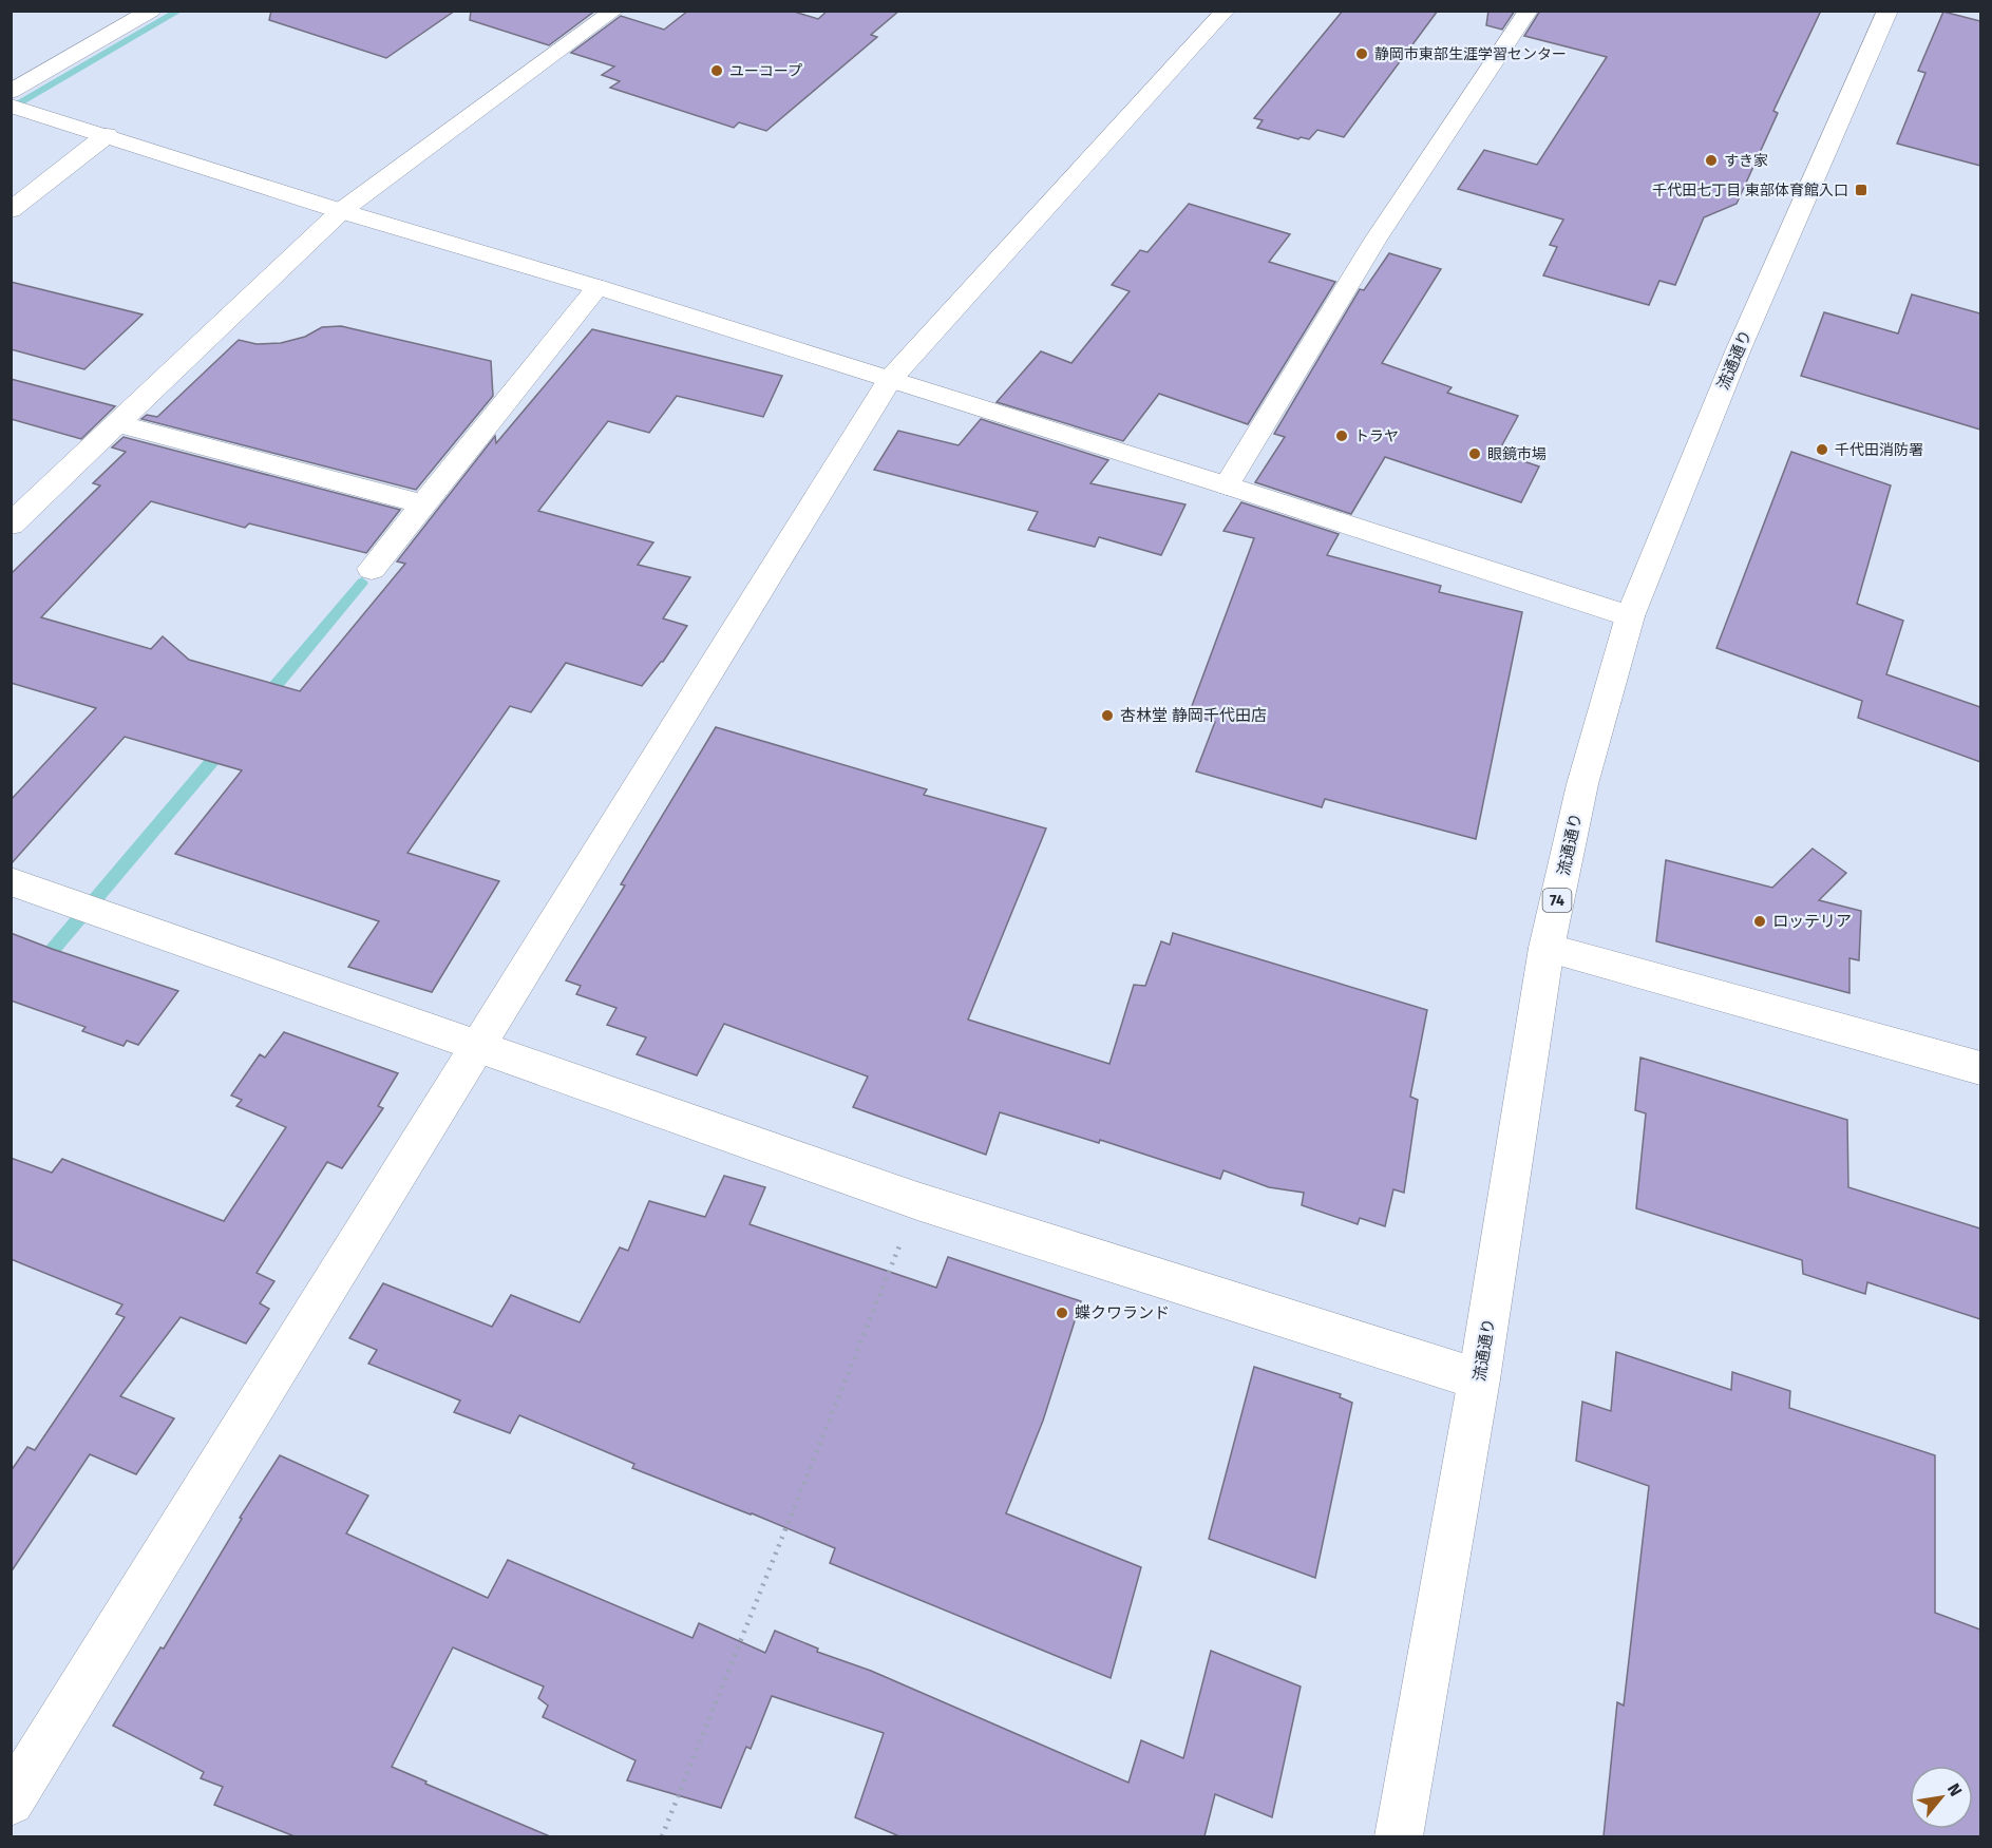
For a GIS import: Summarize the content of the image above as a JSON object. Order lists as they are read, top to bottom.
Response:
{
  "streets": {
    "street": ["流通通り", "74"]
  },
  "places": {
    "other": [
      "静岡市東部生涯学習センター",
      "ユーコープ",
      "すき家",
      "トラヤ",
      "千代田消防署",
      "眼鏡市場",
      "杏林堂 静岡千代田店",
      "ロッテリア",
      "蝶クワランド"
    ],
    "transit": ["千代田七丁目 東部体育館入口"]
  },
  "north": "top right"
}
